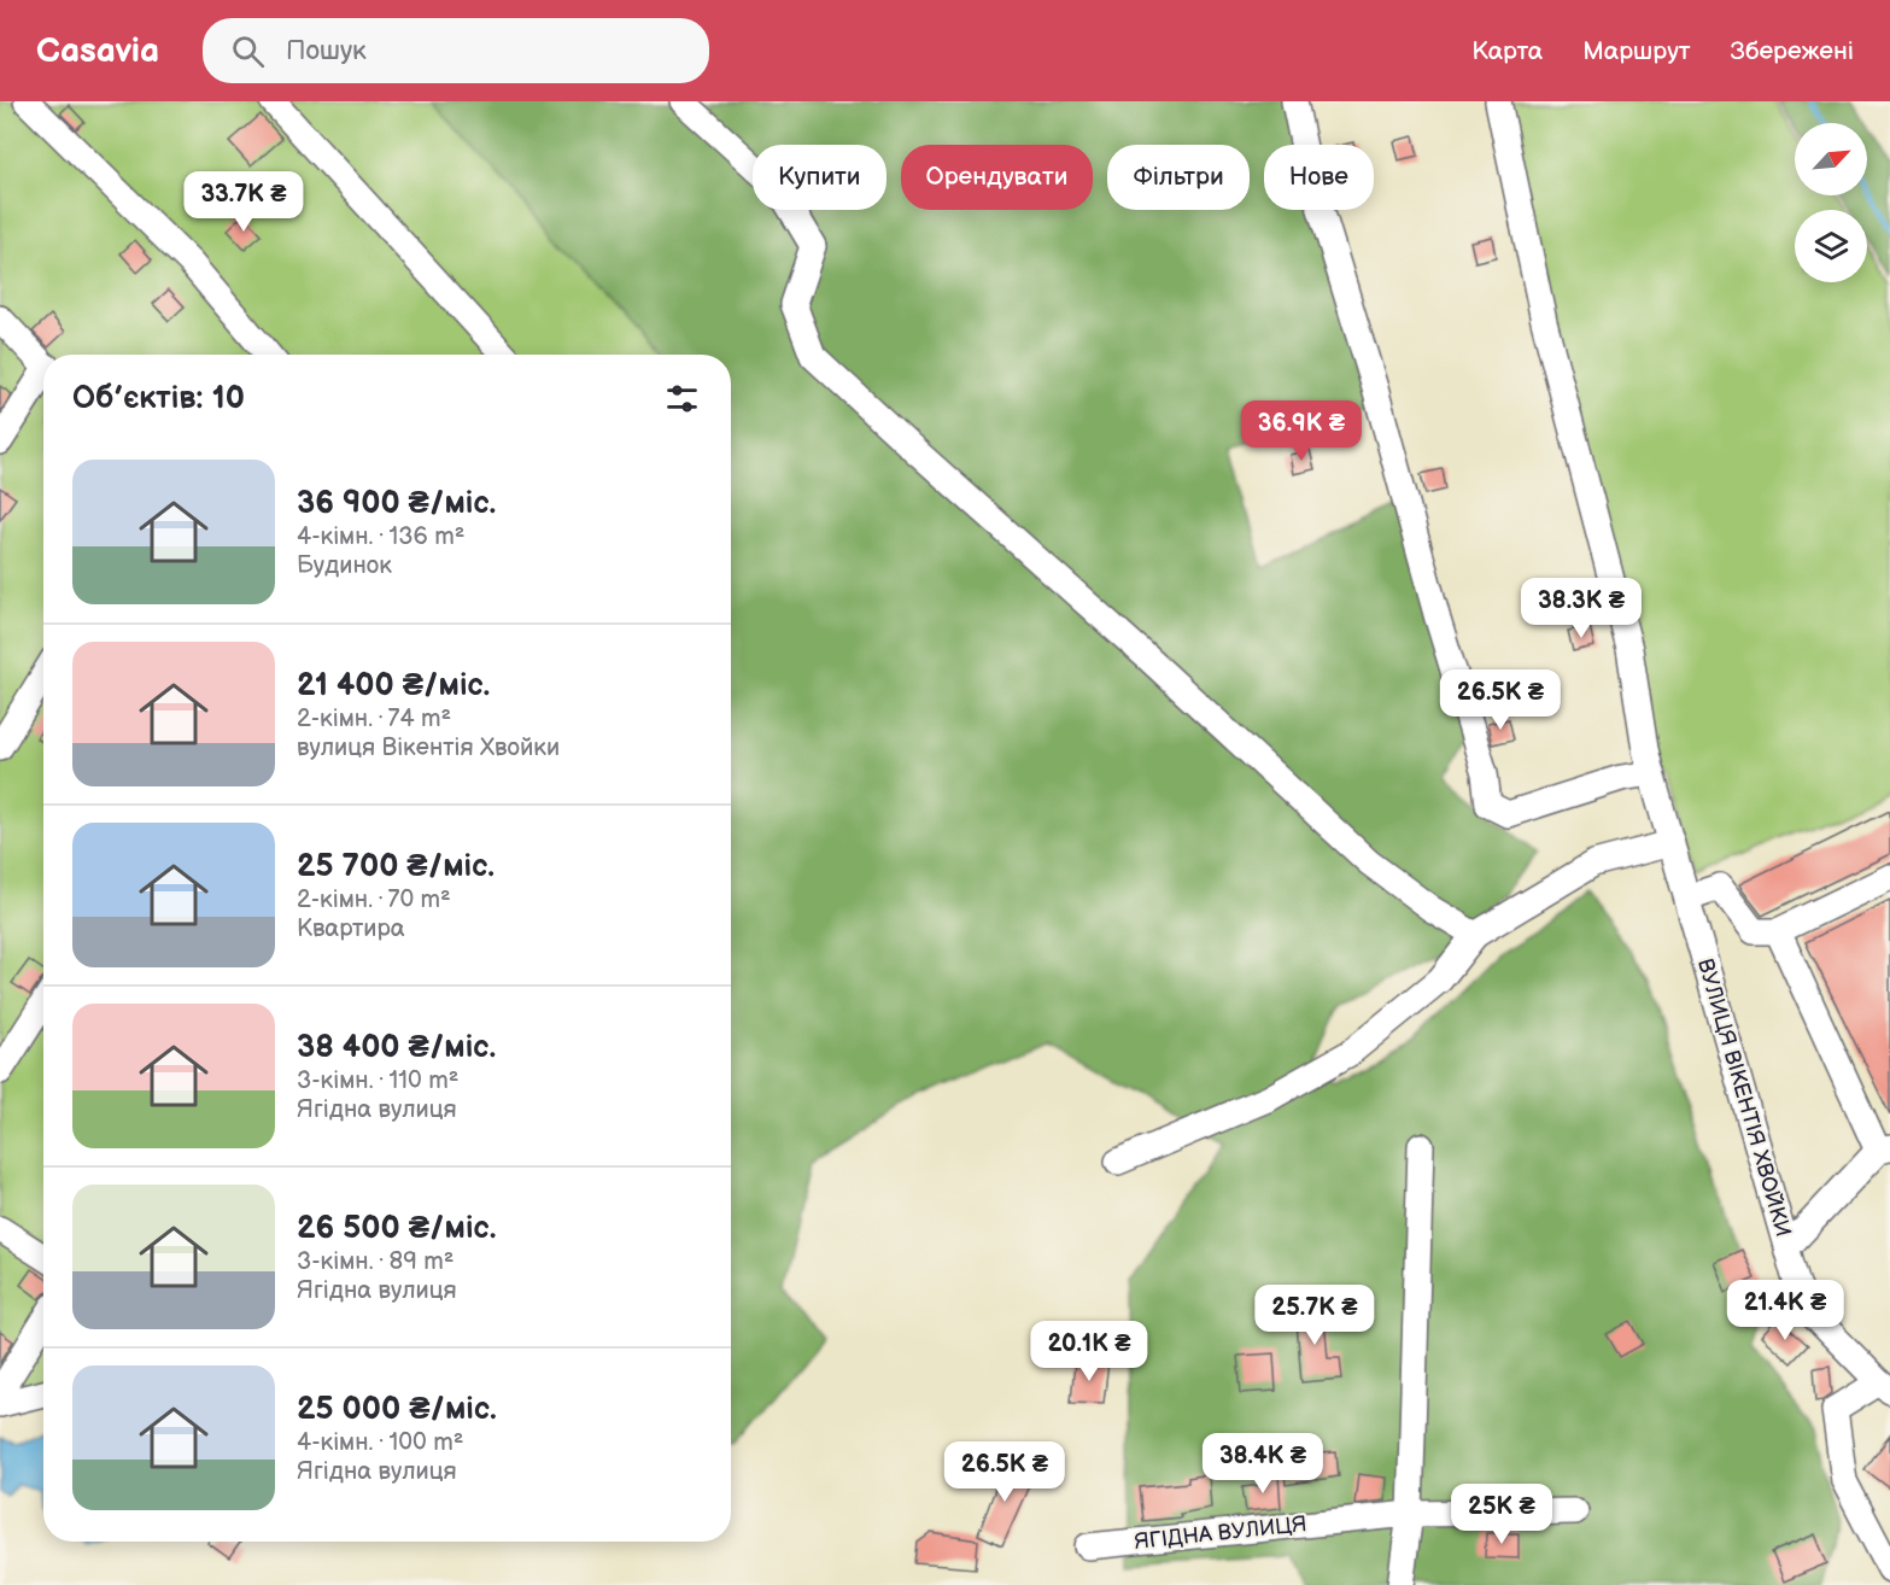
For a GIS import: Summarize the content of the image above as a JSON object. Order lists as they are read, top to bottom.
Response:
{
  "streets": {
    "street": ["ВУЛИЦЯ ВІКЕНТІЯ ХВОЙКИ", "ЯГІДНА ВУЛИЦЯ"]
  },
  "north": "top right",
  "page": {
    "header": "Casavia",
    "search": "Пошук",
    "nav": ["Карта", "Маршрут", "Збережені"],
    "chip": [
      "Купити",
      "Орендувати",
      "Фільтри",
      "Нове"
    ],
    "price": [
      "33.7K ₴",
      "36.9K ₴",
      "38.3K ₴",
      "26.5K ₴",
      "21.4K ₴",
      "25.7K ₴",
      "20.1K ₴",
      "38.4K ₴",
      "26.5K ₴",
      "25K ₴"
    ],
    "heading": "Об’єктів: 10",
    "list": [
      {
        "name": "36 900 ₴/міс.",
        "note": "4-кімн. · 136 m² · Будинок"
      },
      {
        "name": "21 400 ₴/міс.",
        "note": "2-кімн. · 74 m² · вулиця Вікентія Хвойки"
      },
      {
        "name": "25 700 ₴/міс.",
        "note": "2-кімн. · 70 m² · Квартира"
      },
      {
        "name": "38 400 ₴/міс.",
        "note": "3-кімн. · 110 m² · Ягідна вулиця"
      },
      {
        "name": "26 500 ₴/міс.",
        "note": "3-кімн. · 89 m² · Ягідна вулиця"
      },
      {
        "name": "25 000 ₴/міс.",
        "note": "4-кімн. · 100 m² · Ягідна вулиця"
      }
    ]
  }
}
